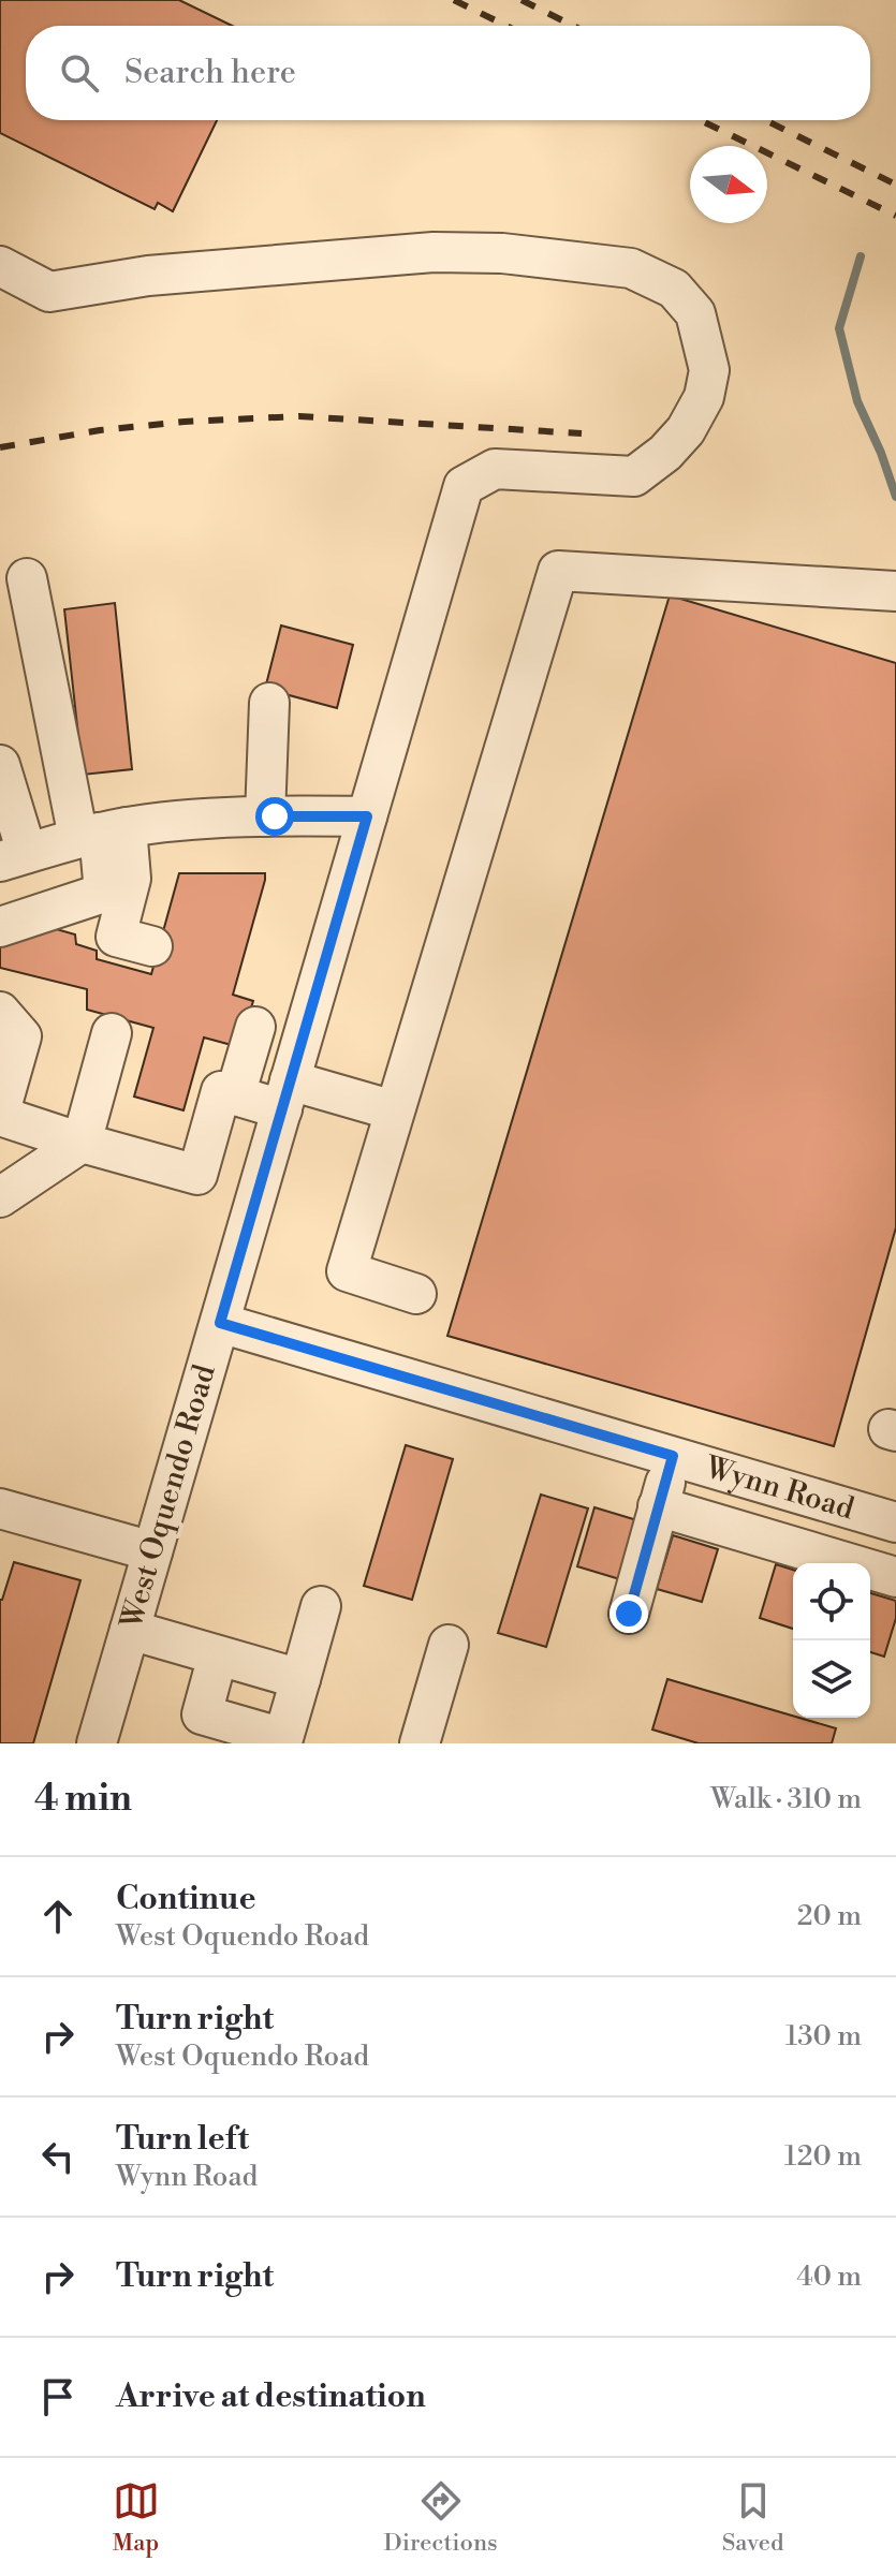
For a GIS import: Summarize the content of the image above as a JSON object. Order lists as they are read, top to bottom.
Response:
{
  "streets": {
    "street": ["Wynn Road", "West Oquendo Road"]
  },
  "crossings": [
    ["Wynn Road", "West Oquendo Road"]
  ],
  "north": "right",
  "page": {
    "search": "Search here",
    "heading": ["4 min", "Walk · 310 m"],
    "list": [
      ["Continue", "West Oquendo Road", "20 m"],
      ["Turn right", "West Oquendo Road", "130 m"],
      ["Turn left", "Wynn Road", "120 m"],
      ["Turn right", "40 m"],
      "Arrive at destination"
    ],
    "nav": ["Map", "Directions", "Saved"]
  }
}
